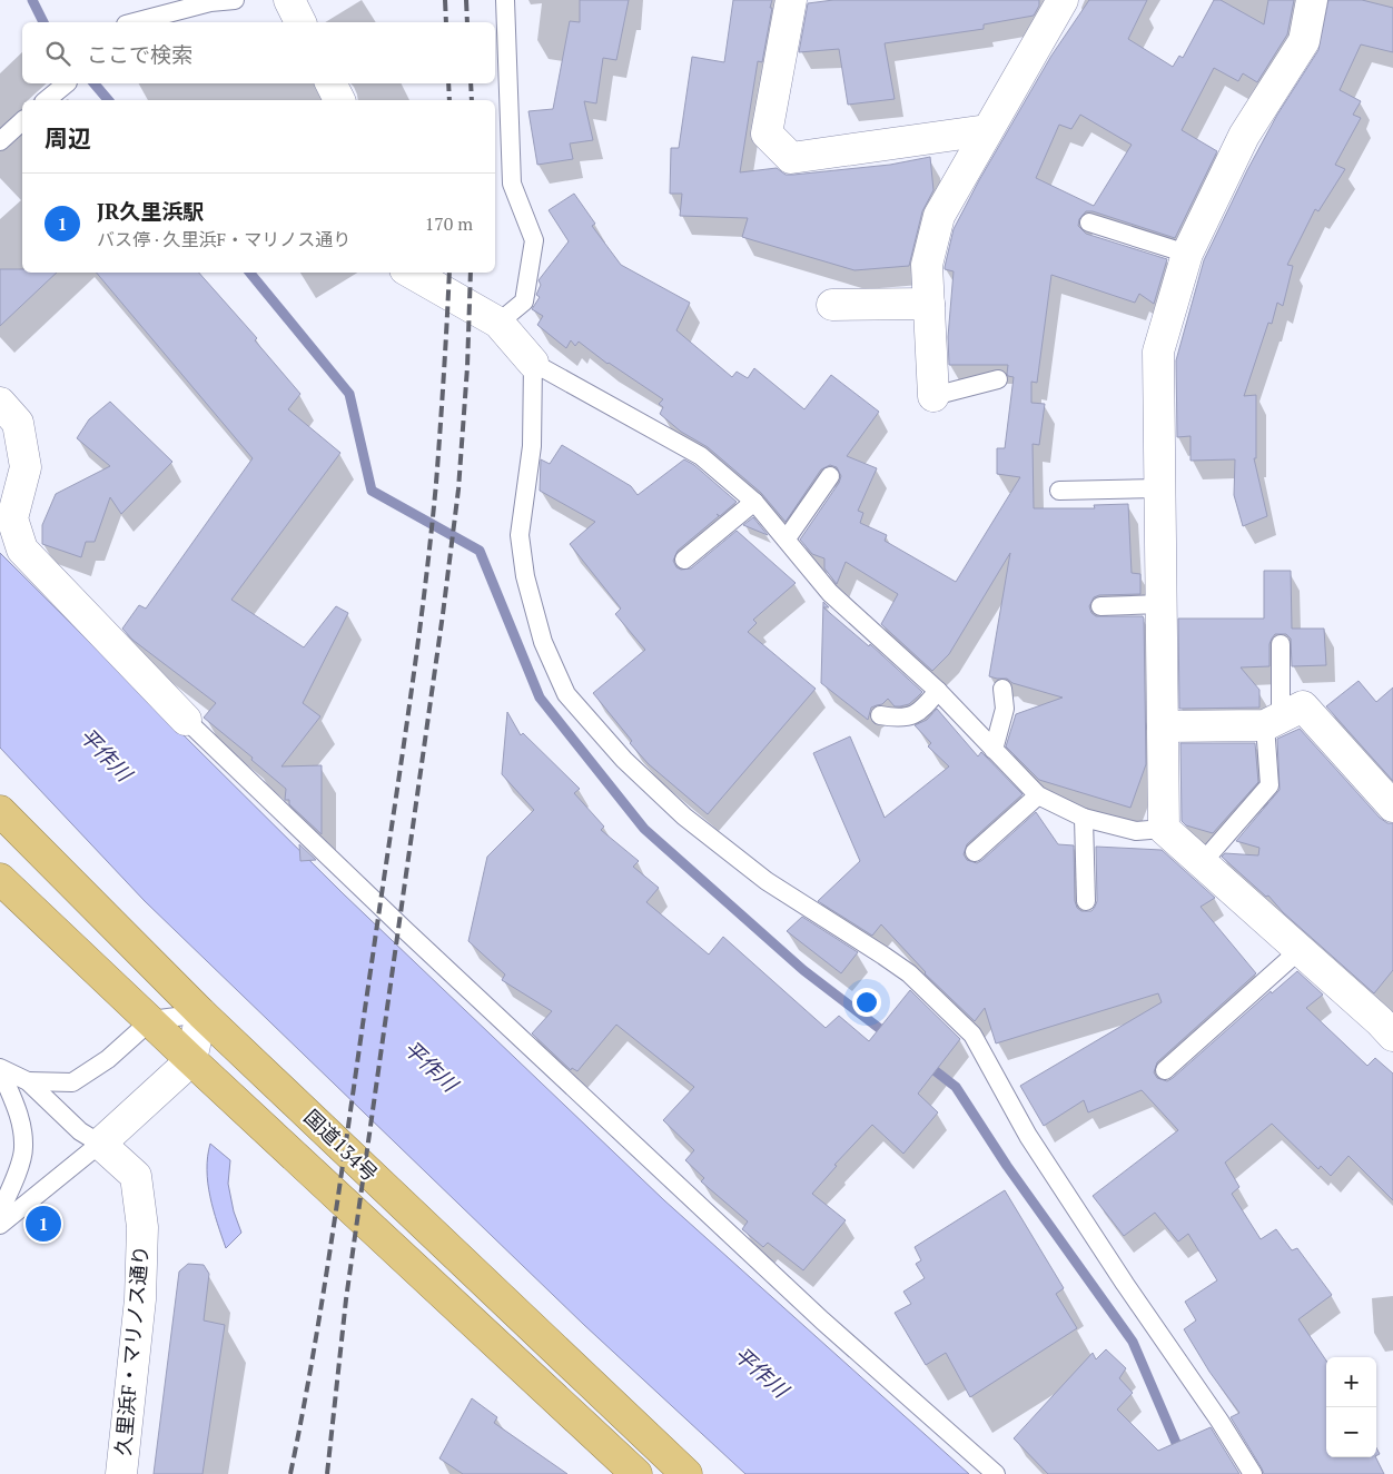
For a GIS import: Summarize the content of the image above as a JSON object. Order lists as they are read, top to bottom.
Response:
{
  "streets": {
    "highway": ["国道134号"],
    "street": ["久里浜F・マリノス通り"]
  },
  "water": ["平作川"],
  "page": {
    "search": "ここで検索",
    "heading": "周辺",
    "list": [
      {
        "mark": "1",
        "name": "JR久里浜駅",
        "note": "バス停 · 久里浜F・マリノス通り",
        "value": "170 m"
      }
    ],
    "pins": "1",
    "map_buttons": ["+", "−"]
  }
}
